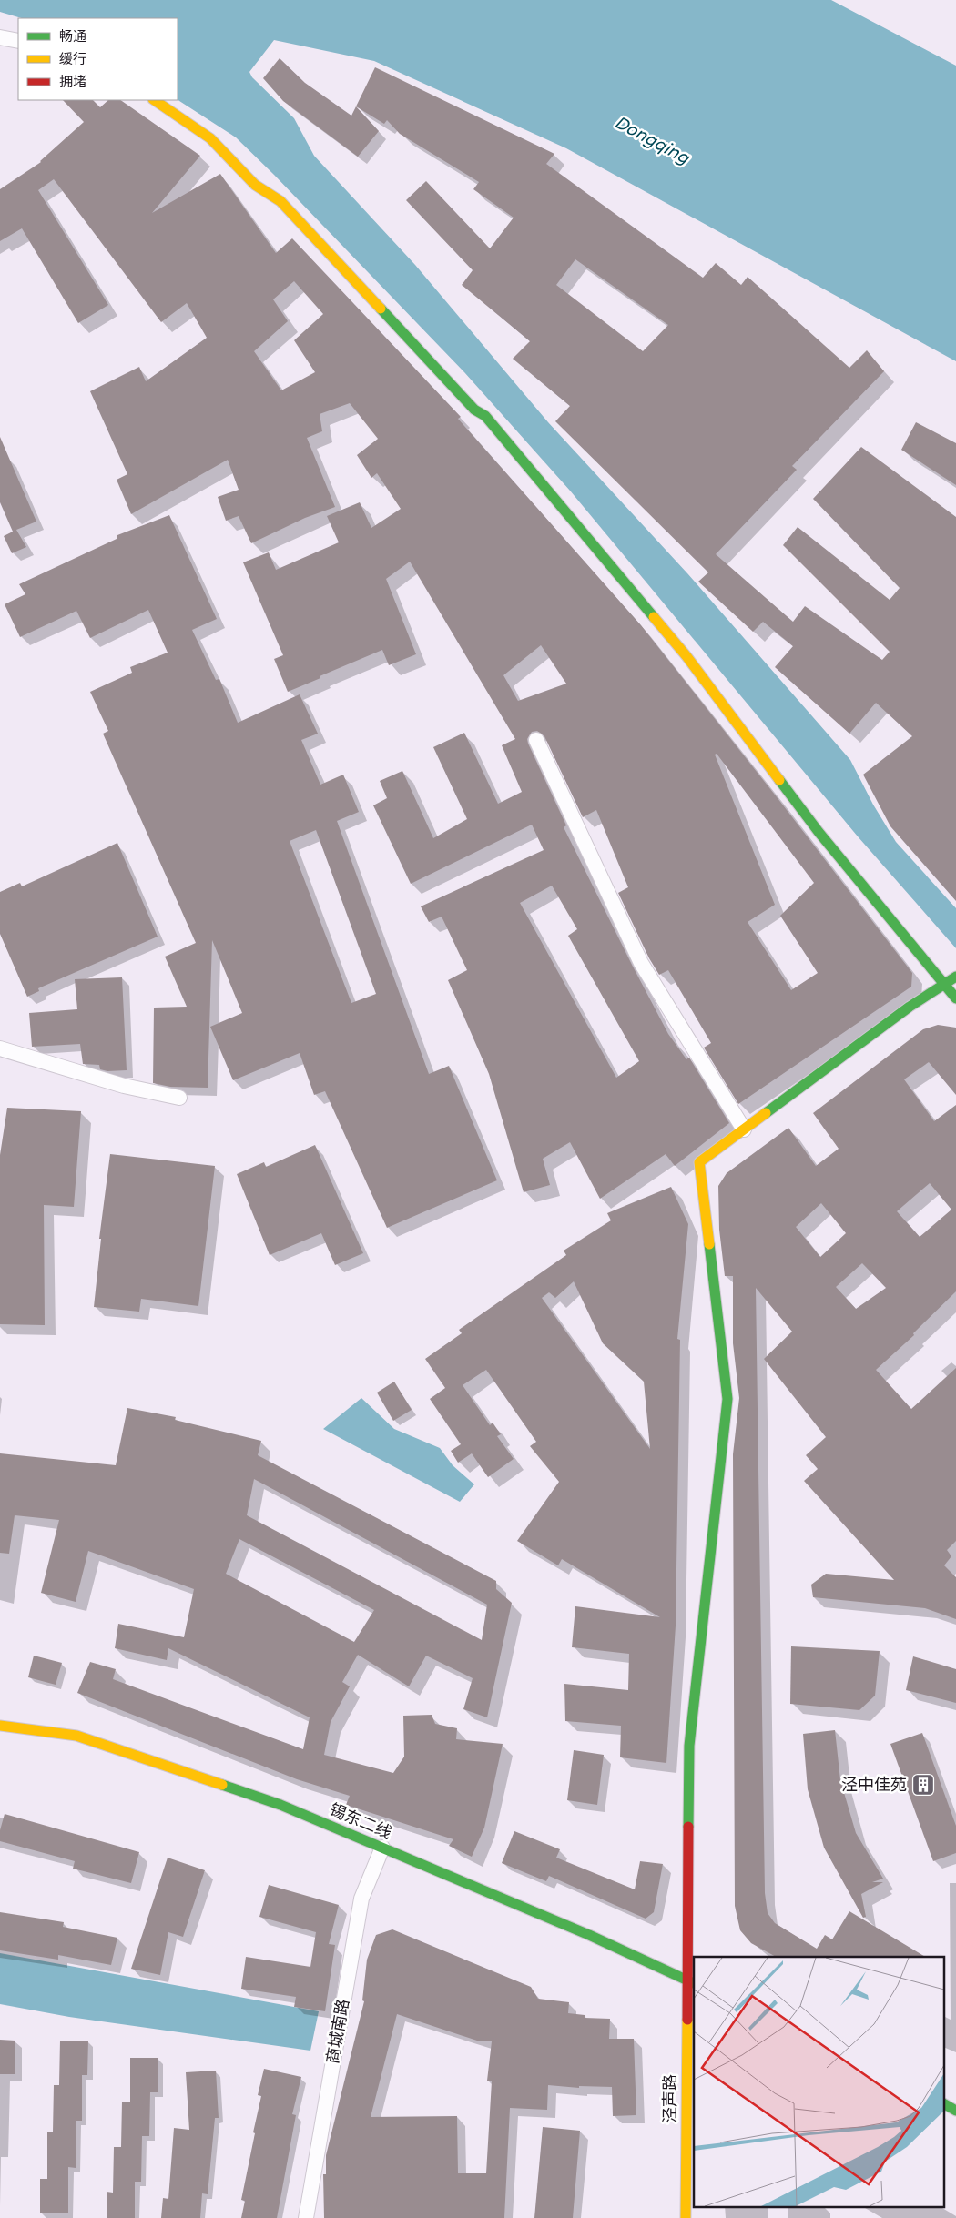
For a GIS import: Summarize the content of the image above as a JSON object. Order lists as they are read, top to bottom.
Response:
{
  "streets": {
    "street": ["锡东二线", "商城南路", "泾声路"]
  },
  "crossings": [
    ["锡东二线", "商城南路"],
    ["锡东二线", "泾声路"]
  ],
  "water": ["Dongqing"],
  "places": {
    "building": ["泾中佳苑"]
  },
  "legend": ["畅通", "缓行", "拥堵"]
}
